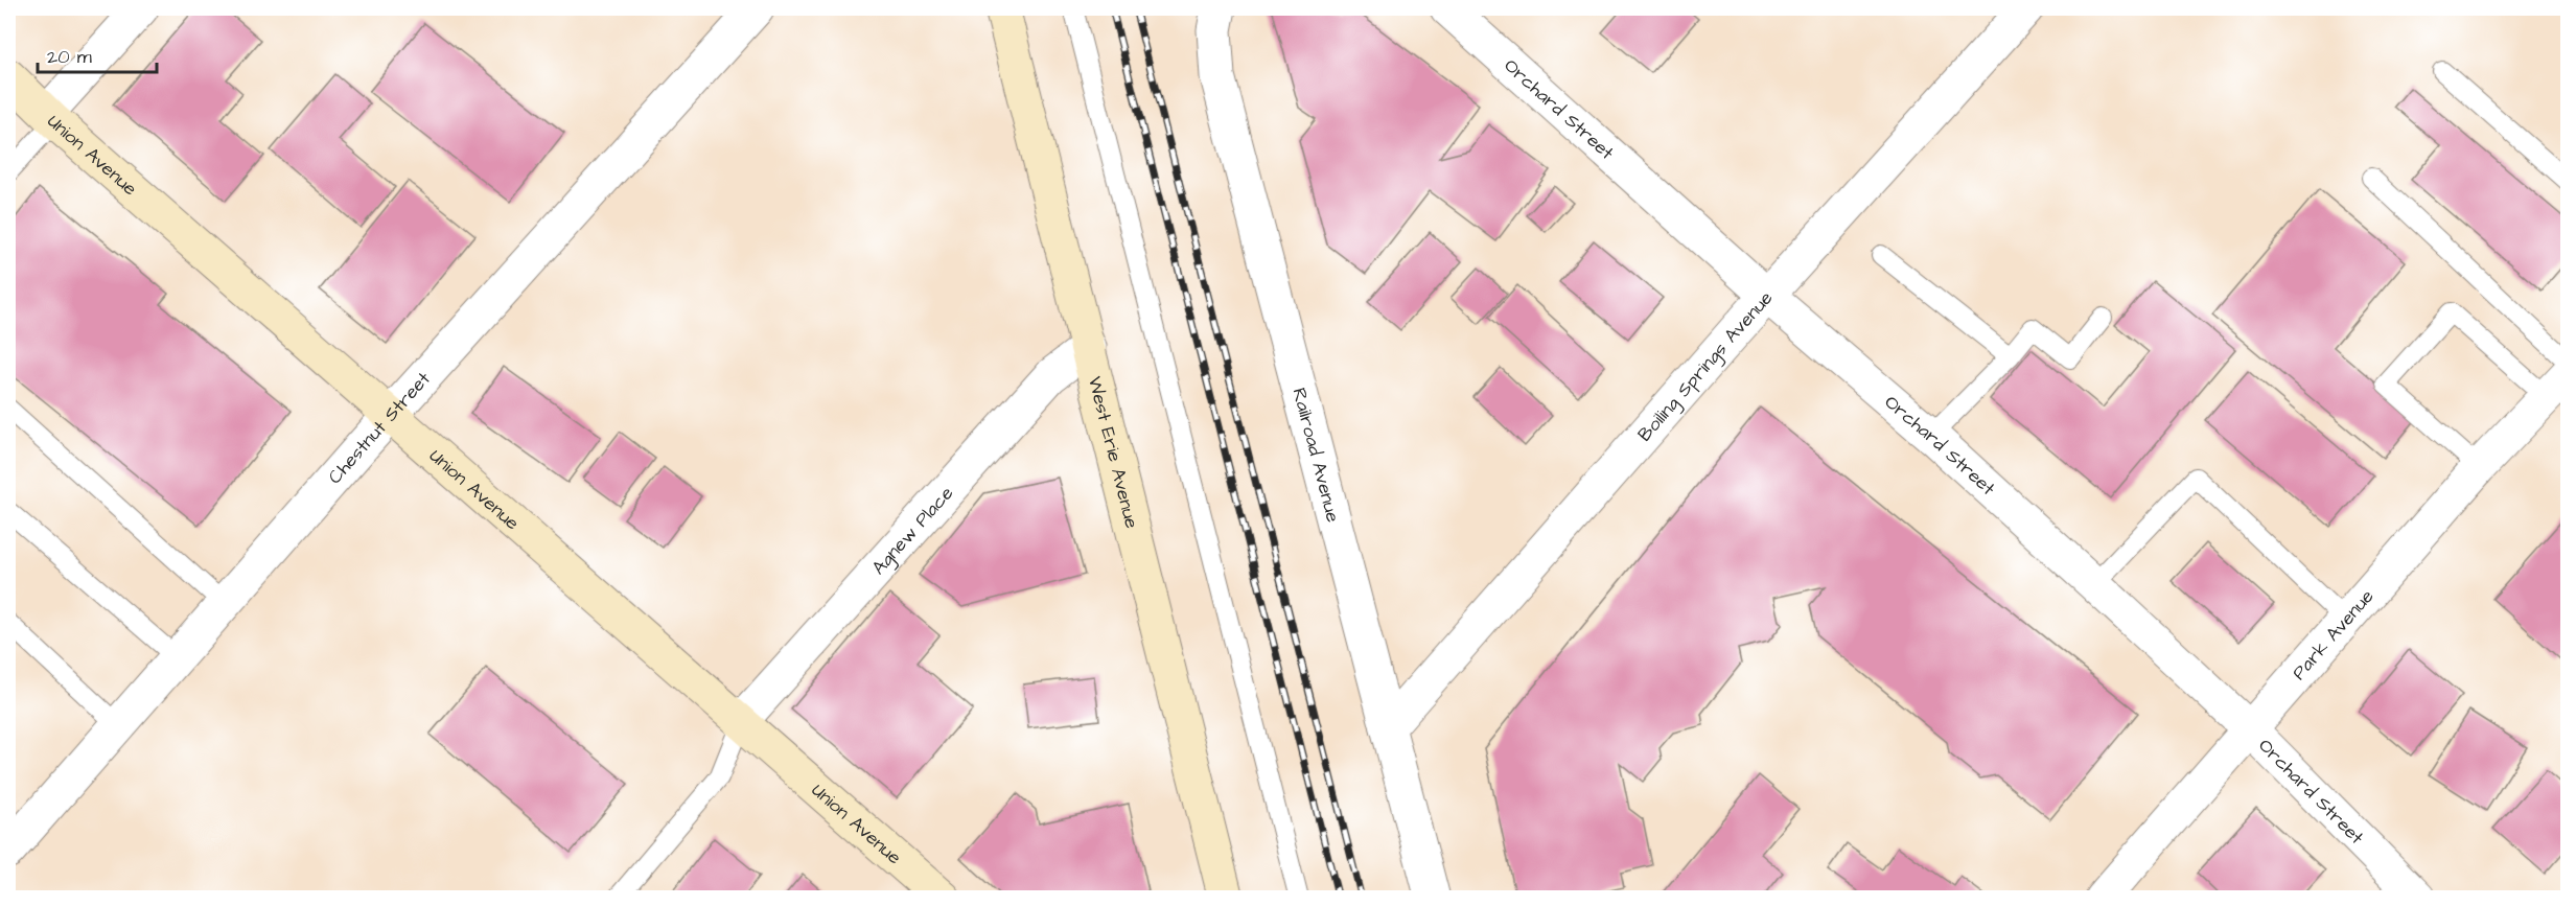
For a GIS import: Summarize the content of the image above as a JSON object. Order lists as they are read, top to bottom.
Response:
{
  "streets": {
    "main road": ["Union Avenue", "West Erie Avenue"],
    "street": [
      "Orchard Street",
      "Boiling Springs Avenue",
      "Chestnut Street",
      "Railroad Avenue",
      "Agnew Place",
      "Park Avenue"
    ]
  },
  "crossings": [
    ["Orchard Street", "Boiling Springs Avenue"],
    ["Orchard Street", "Park Avenue"],
    ["Union Avenue", "Chestnut Street"],
    ["Union Avenue", "Agnew Place"],
    ["Boiling Springs Avenue", "Railroad Avenue"],
    ["West Erie Avenue", "Agnew Place"]
  ],
  "scale_bar": "20 m"
}
